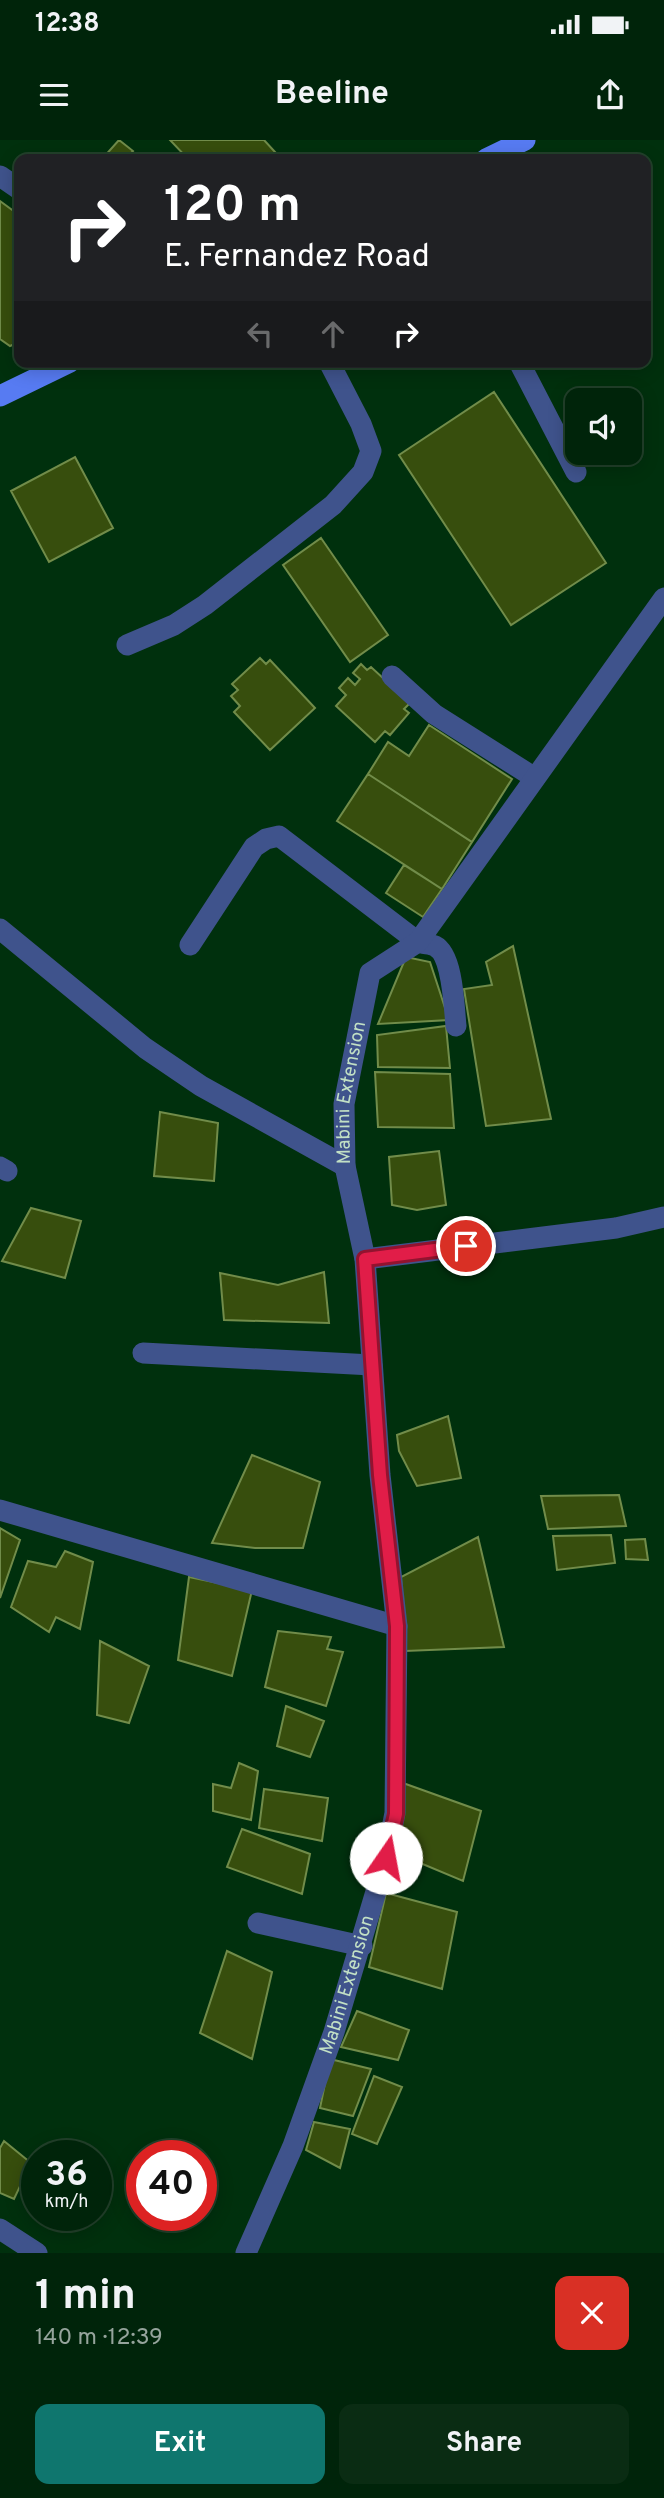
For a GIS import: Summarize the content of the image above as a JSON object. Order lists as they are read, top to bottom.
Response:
{
  "streets": {
    "street": ["Mabini Extension"]
  },
  "page": {
    "status": "12:38",
    "header": "Beeline",
    "turn": ["120 m", "E. Fernandez Road"],
    "speed": "36 km/h",
    "limit": "40",
    "heading": ["1 min", "140 m · 12:39"],
    "buttons": ["Exit", "Share"]
  }
}
